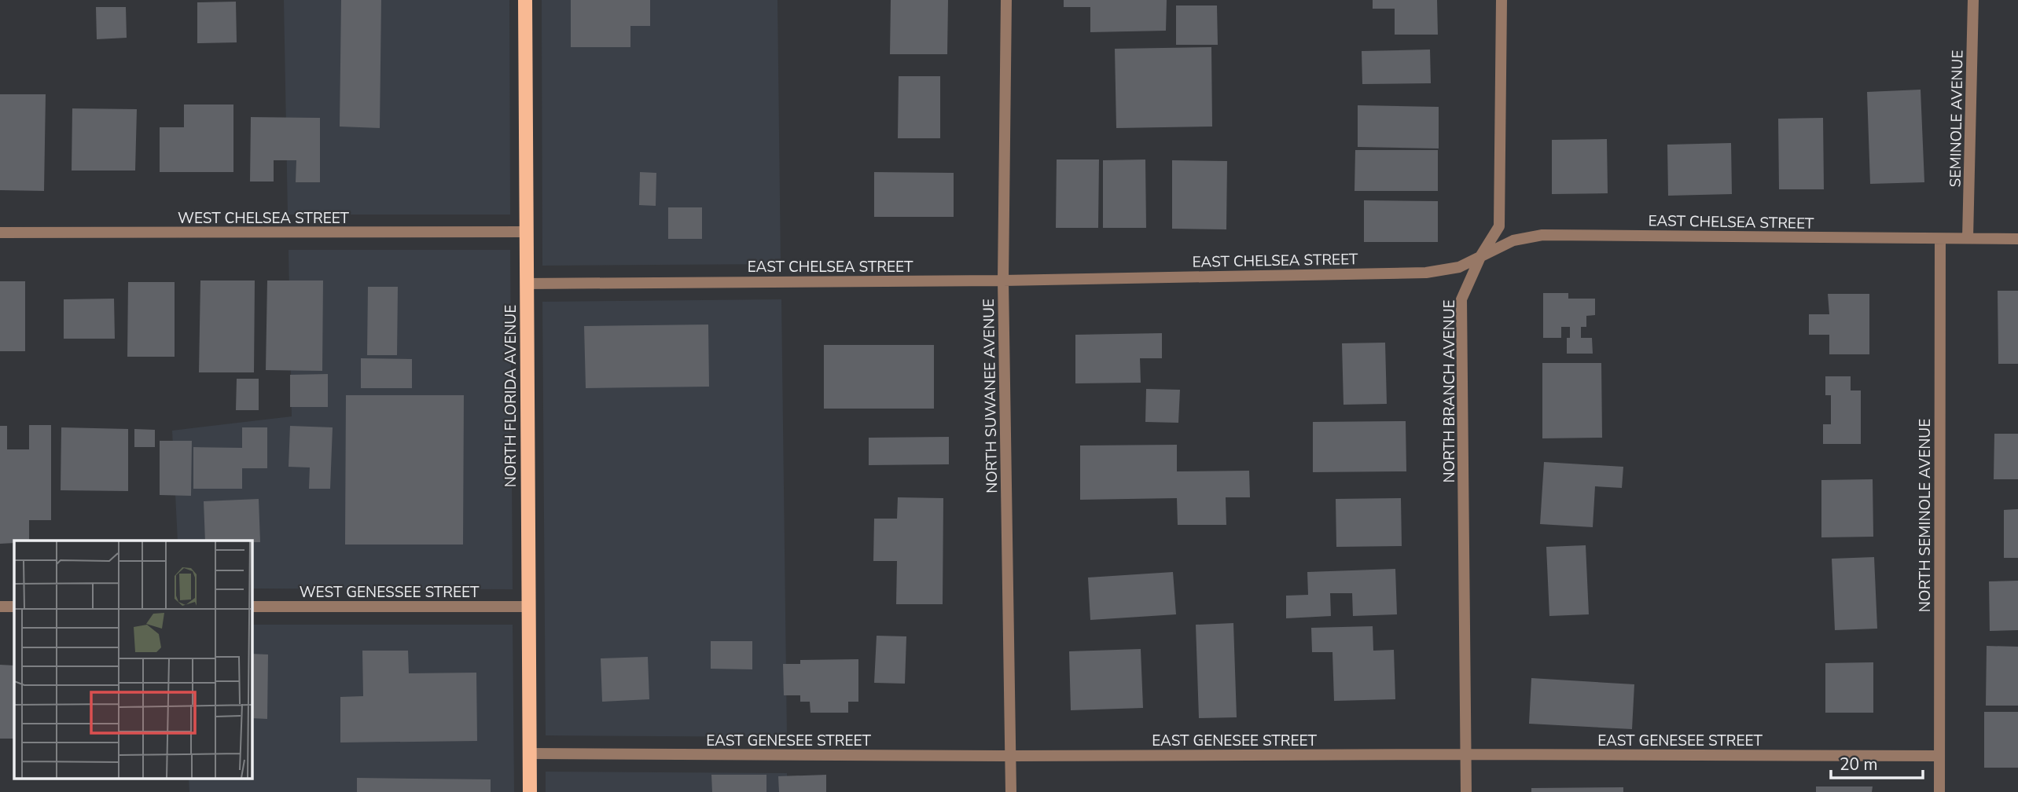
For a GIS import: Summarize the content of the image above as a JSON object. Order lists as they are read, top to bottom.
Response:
{
  "streets": {
    "main road": ["NORTH FLORIDA AVENUE"],
    "street": [
      "SEMINOLE AVENUE",
      "WEST CHELSEA STREET",
      "EAST CHELSEA STREET",
      "NORTH BRANCH AVENUE",
      "NORTH SUWANEE AVENUE",
      "NORTH SEMINOLE AVENUE",
      "WEST GENESSEE STREET",
      "EAST GENESEE STREET"
    ]
  },
  "crossings": [
    ["SEMINOLE AVENUE", "EAST CHELSEA STREET"],
    ["WEST CHELSEA STREET", "NORTH FLORIDA AVENUE"],
    ["EAST CHELSEA STREET", "NORTH BRANCH AVENUE"],
    ["EAST CHELSEA STREET", "NORTH FLORIDA AVENUE"],
    ["EAST CHELSEA STREET", "NORTH SUWANEE AVENUE"],
    ["EAST CHELSEA STREET", "NORTH SEMINOLE AVENUE"],
    ["NORTH BRANCH AVENUE", "EAST GENESEE STREET"],
    ["NORTH FLORIDA AVENUE", "WEST GENESSEE STREET"],
    ["NORTH FLORIDA AVENUE", "EAST GENESEE STREET"],
    ["NORTH SUWANEE AVENUE", "EAST GENESEE STREET"],
    ["NORTH SEMINOLE AVENUE", "EAST GENESEE STREET"]
  ],
  "scale_bar": "20 m"
}
